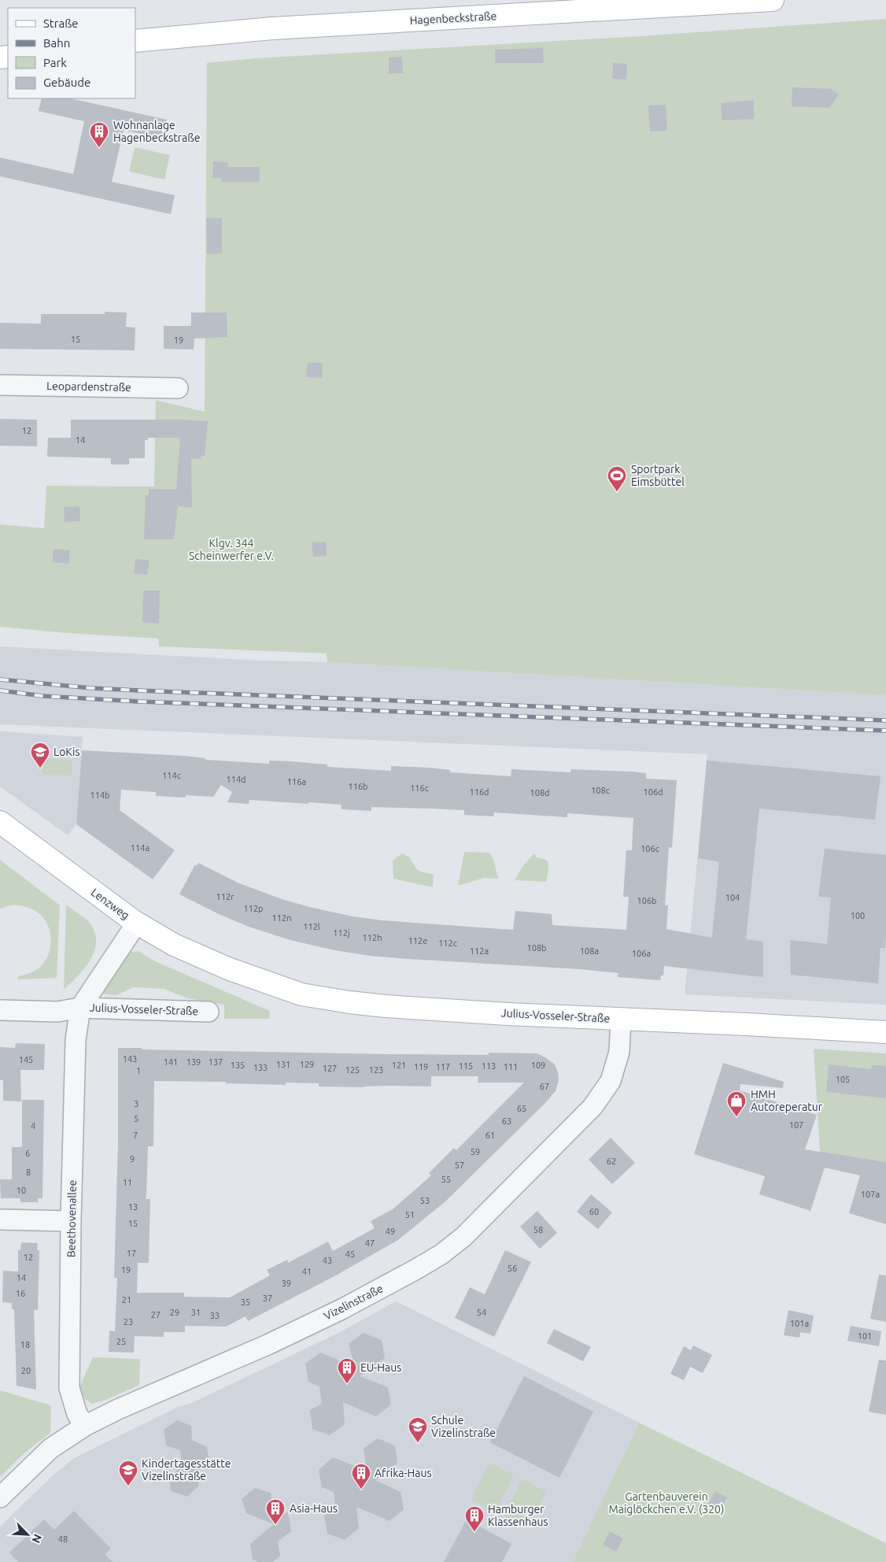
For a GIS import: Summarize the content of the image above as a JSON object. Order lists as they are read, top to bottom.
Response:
{
  "streets": {
    "street": [
      "Hagenbeckstraße",
      "Leopardenstraße",
      "Lenzweg",
      "Julius-Vosseler-Straße",
      "Beethovenallee",
      "Vizelinstraße"
    ]
  },
  "crossings": [
    ["Lenzweg", "Julius-Vosseler-Straße"],
    ["Julius-Vosseler-Straße", "Beethovenallee"],
    ["Julius-Vosseler-Straße", "Vizelinstraße"],
    ["Beethovenallee", "Vizelinstraße"]
  ],
  "parks": ["Klgv. 344 Scheinwerfer e.V.", "Gartenbauverein Maiglöckchen e.V. (320)"],
  "places": {
    "building": [
      "Wohnanlage Hagenbeckstraße",
      "EU-Haus",
      "Afrika-Haus",
      "Asia-Haus",
      "Hamburger Klassenhaus"
    ],
    "sports": ["Sportpark Eimsbüttel"],
    "school or university": ["LoKis", "Schule Vizelinstraße", "Kindertagesstätte Vizelinstraße"],
    "shop": ["HMH Autoreperatur"]
  },
  "house_numbers": [
    "15",
    "19",
    "12",
    "14",
    "114c",
    "114d",
    "116a",
    "116b",
    "116c",
    "108c",
    "116d",
    "106d",
    "108d",
    "114b",
    "114a",
    "106c",
    "112r",
    "104",
    "106b",
    "112p",
    "100",
    "112n",
    "112l",
    "112j",
    "112h",
    "112e",
    "112c",
    "108b",
    "112a",
    "108a",
    "106a",
    "143",
    "145",
    "141",
    "139",
    "137",
    "131",
    "129",
    "135",
    "121",
    "109",
    "115",
    "113",
    "119",
    "117",
    "111",
    "133",
    "127",
    "125",
    "123",
    "1",
    "105",
    "67",
    "3",
    "65",
    "5",
    "63",
    "107",
    "4",
    "7",
    "61",
    "59",
    "6",
    "9",
    "62",
    "57",
    "8",
    "55",
    "11",
    "10",
    "107a",
    "53",
    "13",
    "60",
    "51",
    "15",
    "58",
    "49",
    "47",
    "17",
    "45",
    "12",
    "43",
    "56",
    "19",
    "41",
    "14",
    "39",
    "16",
    "37",
    "21",
    "35",
    "29",
    "31",
    "54",
    "27",
    "33",
    "23",
    "101a",
    "101",
    "25",
    "18",
    "20",
    "48"
  ],
  "legend": [
    "Straße",
    "Bahn",
    "Park",
    "Gebäude"
  ],
  "north": "bottom right"
}
